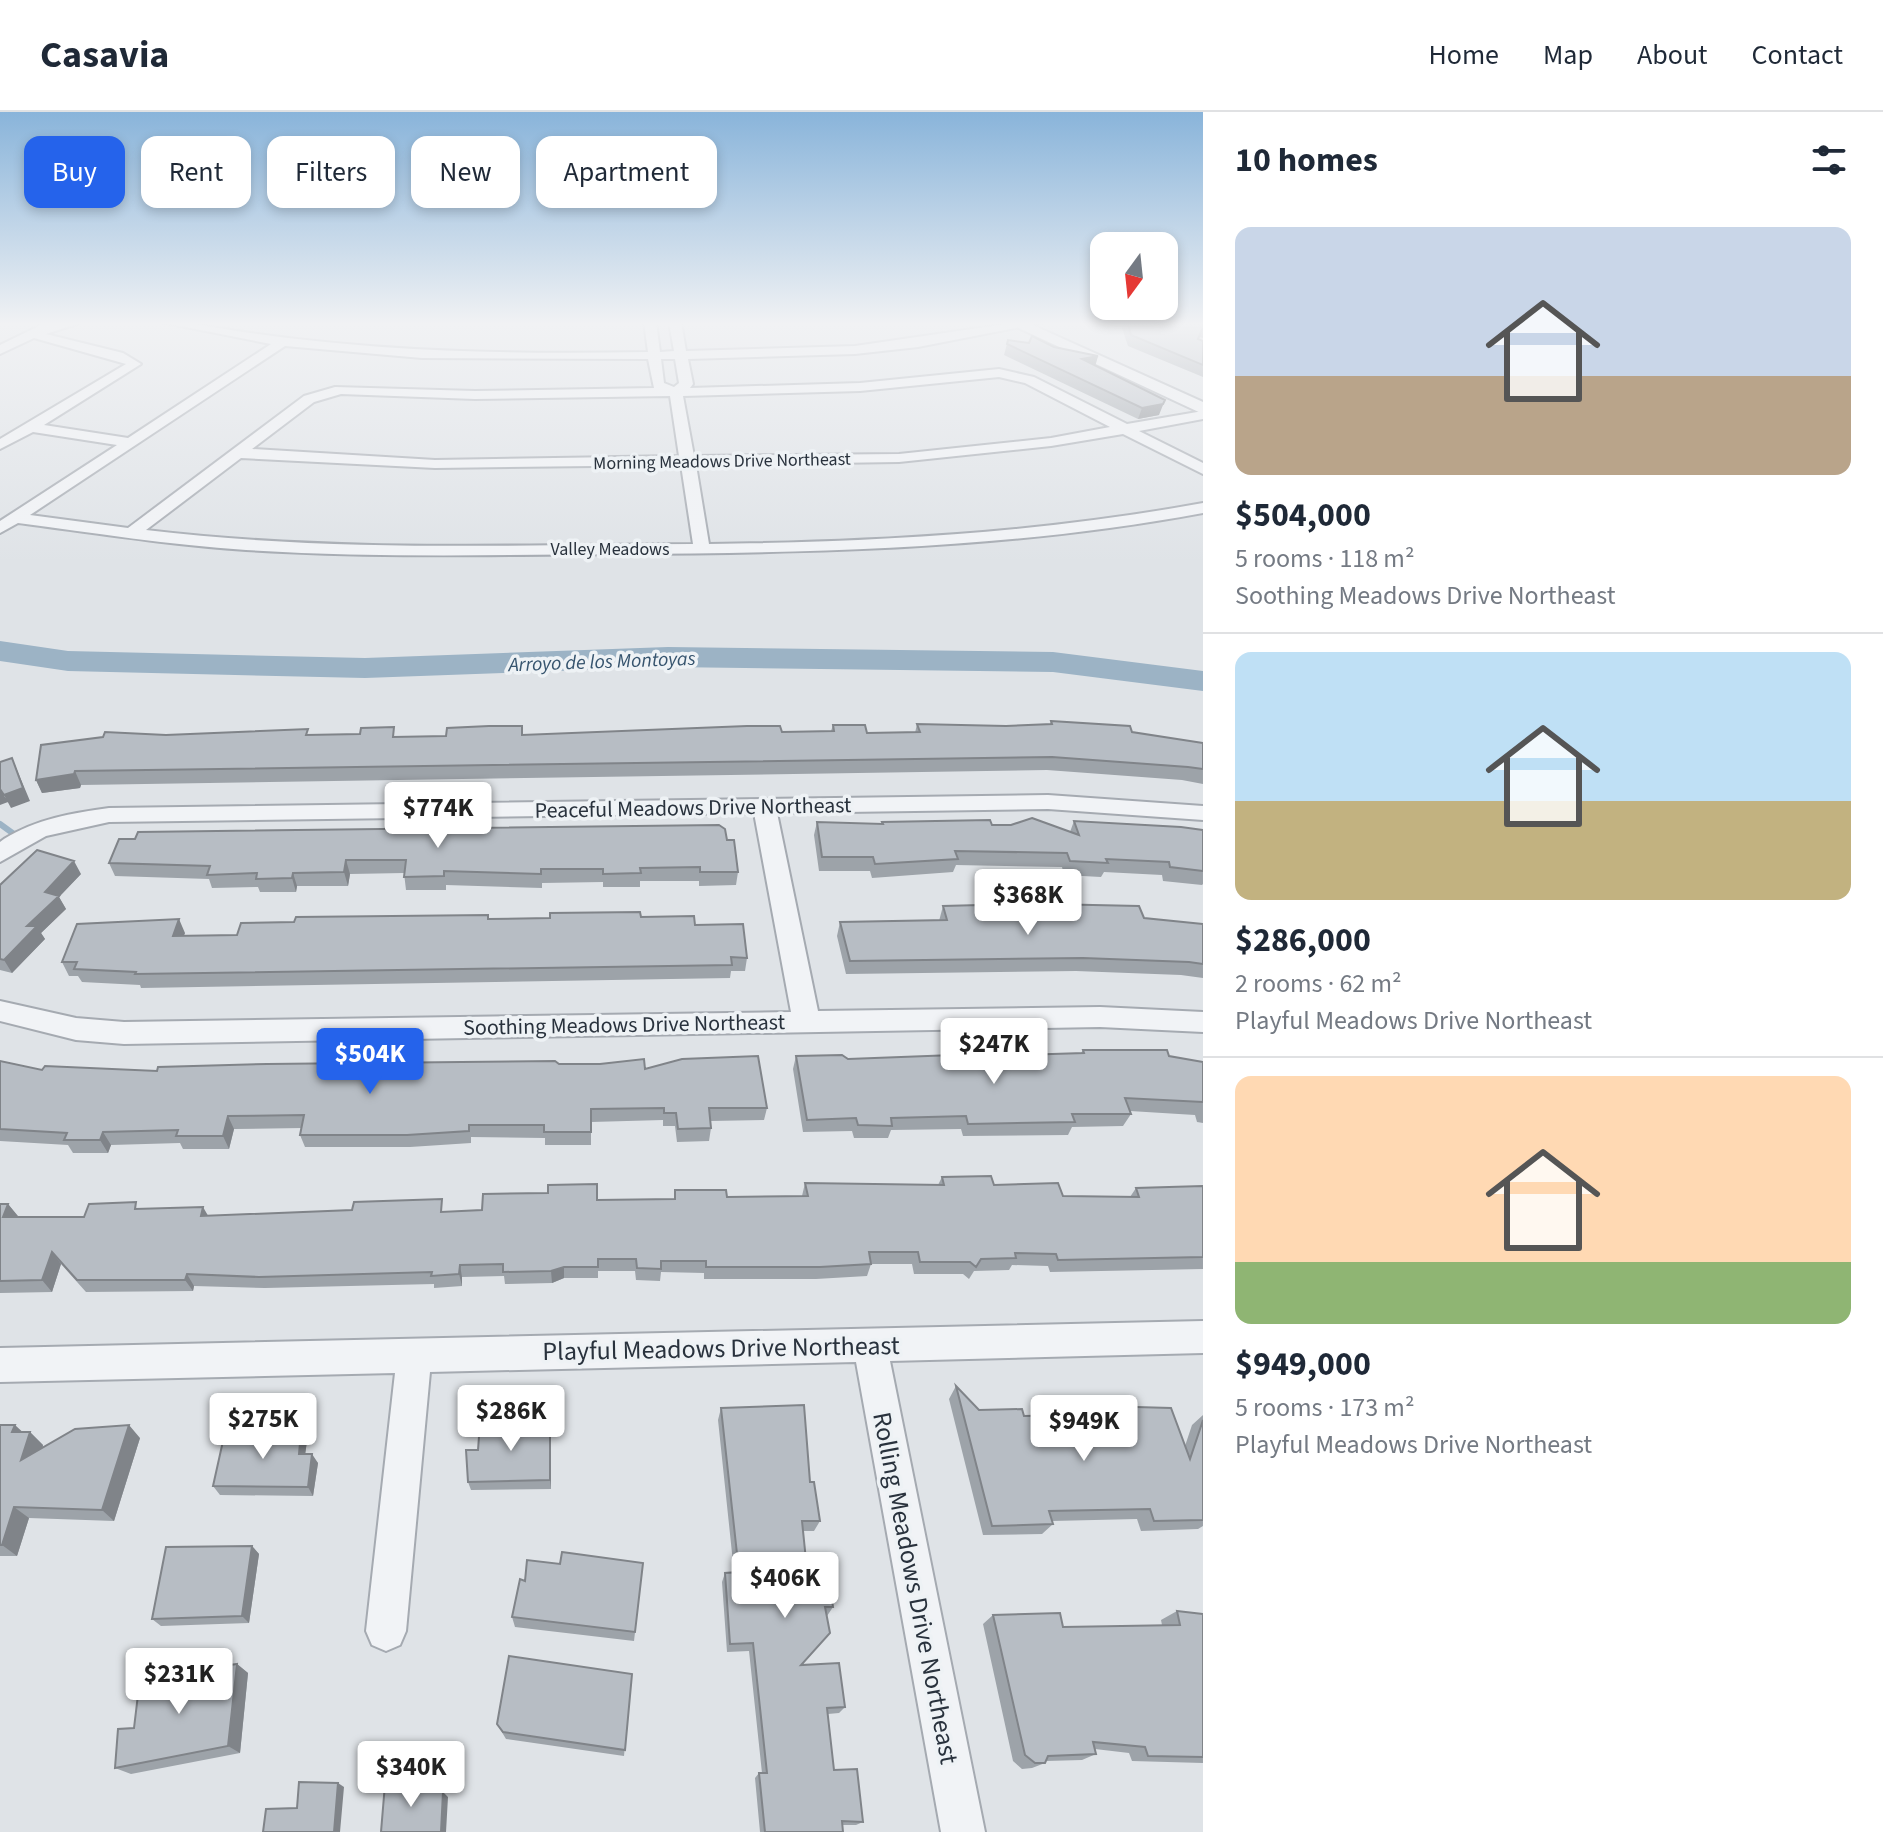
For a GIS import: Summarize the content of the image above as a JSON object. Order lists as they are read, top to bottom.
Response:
{
  "streets": {
    "street": [
      "Morning Meadows Drive Northeast",
      "Valley Meadows",
      "Peaceful Meadows Drive Northeast",
      "Soothing Meadows Drive Northeast",
      "Playful Meadows Drive Northeast",
      "Rolling Meadows Drive Northeast"
    ]
  },
  "crossings": [
    ["Playful Meadows Drive Northeast", "Rolling Meadows Drive Northeast"]
  ],
  "water": ["Arroyo de los Montoyas"],
  "north": "bottom",
  "page": {
    "header": "Casavia",
    "nav": [
      "Home",
      "Map",
      "About",
      "Contact"
    ],
    "heading": "10 homes",
    "chip": [
      "Buy",
      "Rent",
      "Filters",
      "New",
      "Apartment"
    ],
    "list": [
      {
        "name": "$504,000",
        "note": "5 rooms · 118 m² · Soothing Meadows Drive Northeast"
      },
      {
        "name": "$286,000",
        "note": "2 rooms · 62 m² · Playful Meadows Drive Northeast"
      },
      {
        "name": "$949,000",
        "note": "5 rooms · 173 m² · Playful Meadows Drive Northeast"
      }
    ],
    "price": [
      "$774K",
      "$368K",
      "$247K",
      "$504K",
      "$286K",
      "$275K",
      "$949K",
      "$406K",
      "$231K",
      "$340K"
    ]
  }
}
